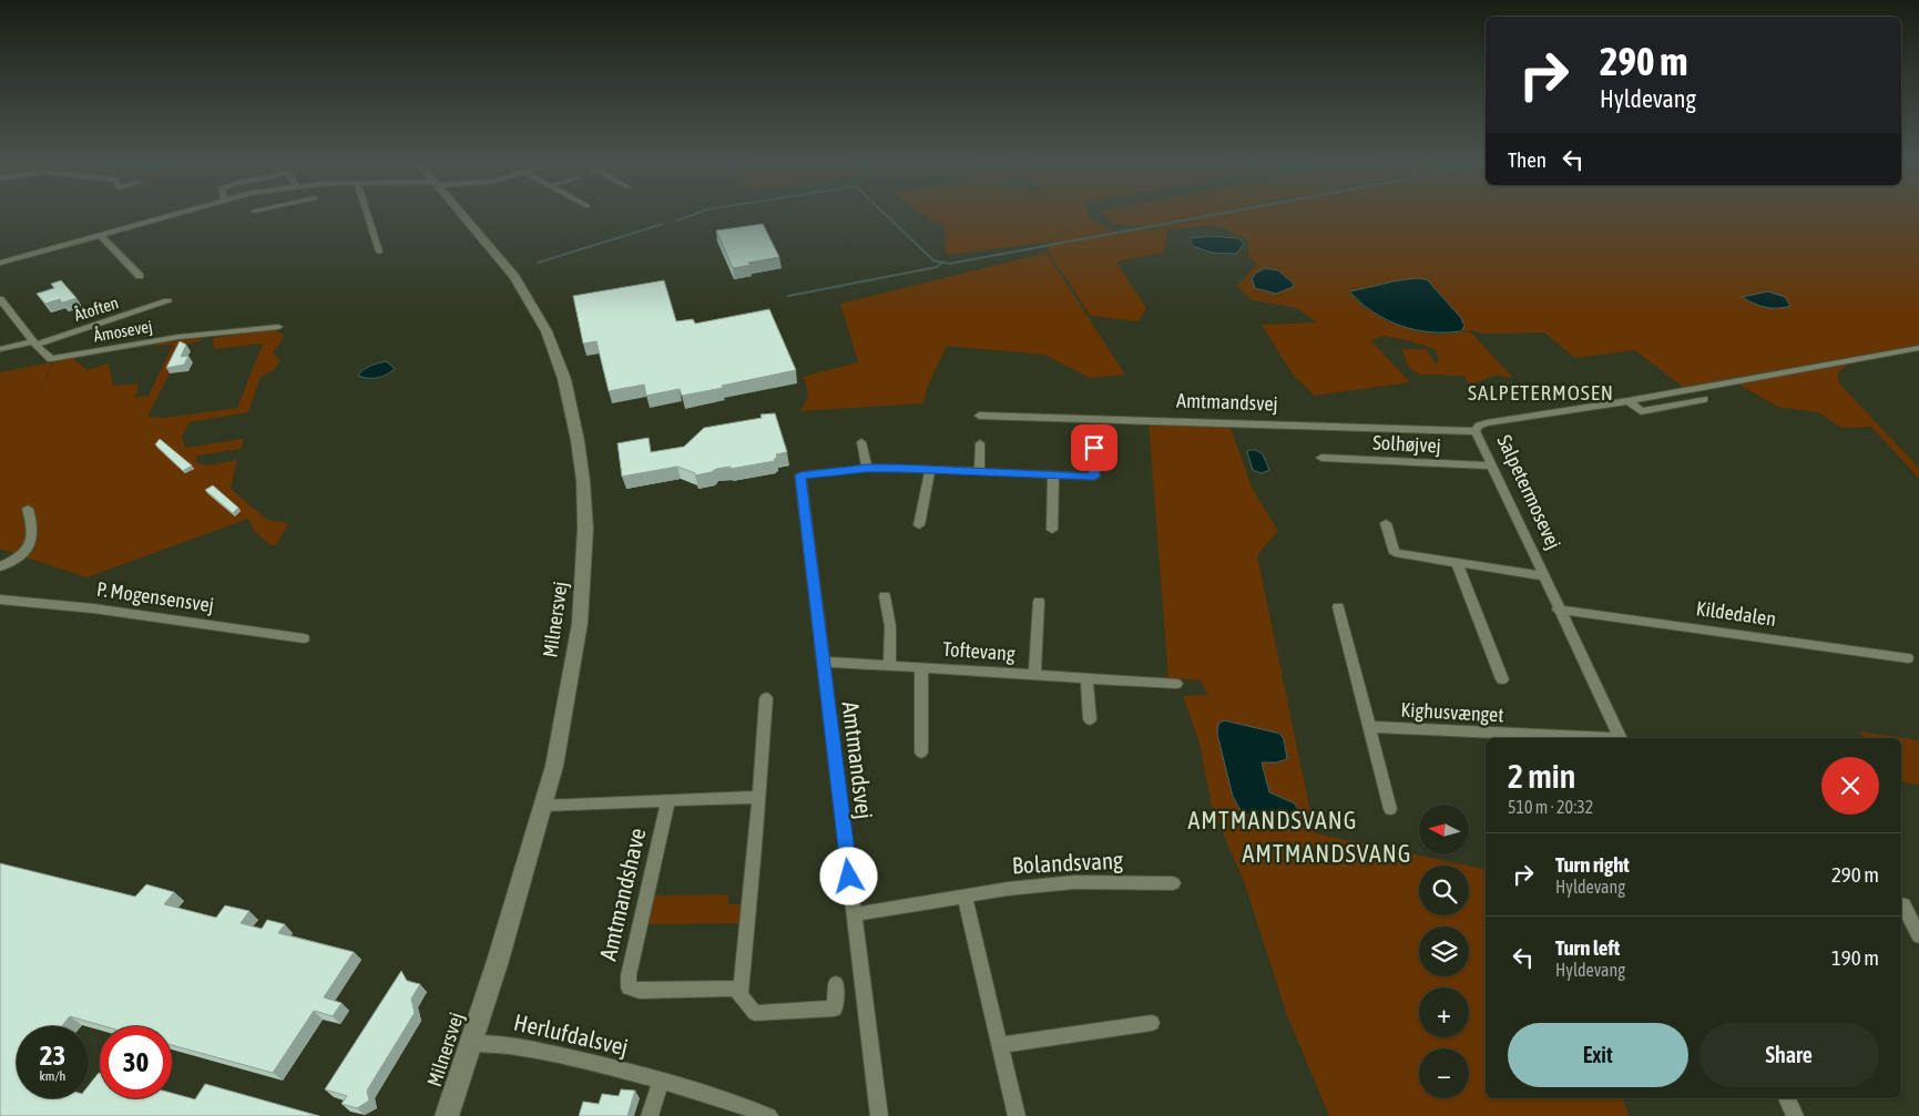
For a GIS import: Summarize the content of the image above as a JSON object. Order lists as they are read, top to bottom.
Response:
{
  "streets": {
    "street": [
      "Åtoften",
      "Åmosevej",
      "Amtmandsvej",
      "Solhøjvej",
      "Salpetermosevej",
      "P. Mogensensvej",
      "Kildedalen",
      "Milnersvej",
      "Toftevang",
      "Kighusvænget",
      "Bolandsvang",
      "Amtmandshave",
      "Herlufdalsvej"
    ]
  },
  "crossings": [
    ["Åtoften", "Åmosevej"],
    ["Amtmandsvej", "Salpetermosevej"],
    ["Amtmandsvej", "Toftevang"],
    ["Amtmandsvej", "Bolandsvang"],
    ["Solhøjvej", "Salpetermosevej"],
    ["Salpetermosevej", "Kildedalen"],
    ["Milnersvej", "Amtmandshave"],
    ["Milnersvej", "Herlufdalsvej"]
  ],
  "districts": ["SALPETERMOSEN", "AMTMANDSVANG", "AMTMANDSVANG"],
  "north": "left",
  "page": {
    "turn": ["290 m", "Hyldevang"],
    "then": "Then",
    "heading": ["2 min", "510 m · 20:32"],
    "map_buttons": ["+", "−"],
    "list": [
      {
        "name": "Turn right",
        "note": "Hyldevang",
        "value": "290 m"
      },
      {
        "name": "Turn left",
        "note": "Hyldevang",
        "value": "190 m"
      }
    ],
    "buttons": ["Exit", "Share"],
    "speed": "23 km/h",
    "limit": "30"
  }
}
